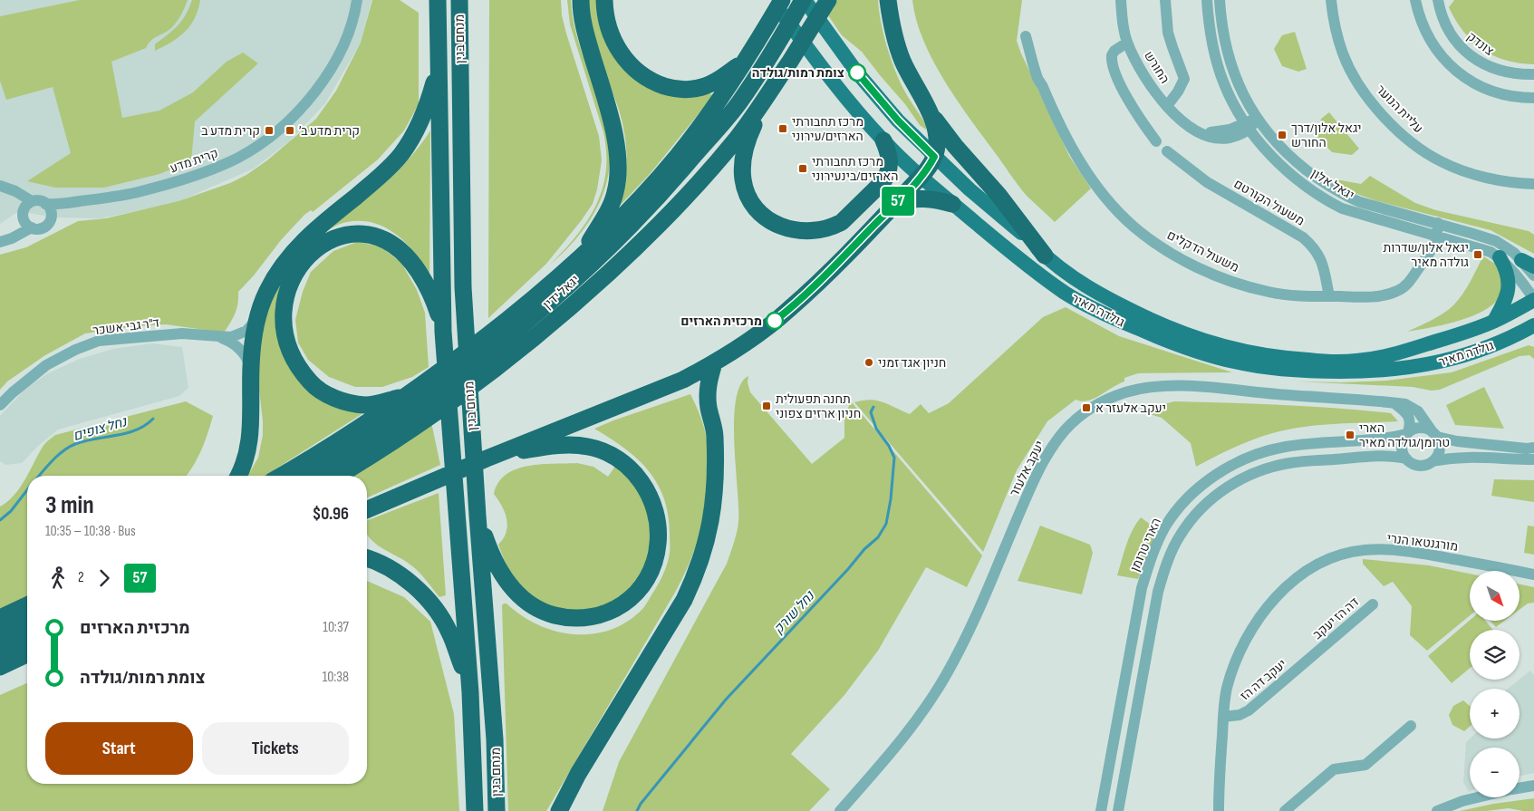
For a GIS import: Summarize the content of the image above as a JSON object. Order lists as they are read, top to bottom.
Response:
{
  "streets": {
    "highway": ["מנחם בגין", "יגאל ידין"],
    "main road": ["גולדה מאיר"],
    "street": [
      "צונדק",
      "החורש",
      "עליית הנוער",
      "קרית מדע",
      "יגאל אלון",
      "משעול הקורטם",
      "משעול הדקלים",
      "ד\"ר גבי אשכר",
      "יעקב אלעזר",
      "מורגנטאו הנרי",
      "הארי טרומן",
      "דה הז יעקב",
      "יעקב דה הז"
    ]
  },
  "crossings": [
    ["החורש", "יגאל אלון"],
    ["יגאל אלון", "משעול הדקלים"],
    ["יגאל אלון", "גולדה מאיר"],
    ["משעול הקורטם", "משעול הדקלים"],
    ["יגאל ידין", "גולדה מאיר"],
    ["יעקב אלעזר", "הארי טרומן"],
    ["מורגנטאו הנרי", "יעקב דה הז"],
    ["דה הז יעקב", "יעקב דה הז"]
  ],
  "water": ["נחל צופים", "נחל שורק"],
  "places": {
    "other": ["צומת רמות/גולדה", "מרכזית הארזים", "חניון אגד זמני"],
    "transit": [
      "מרכז תחבורתי הארזים/עירוני",
      "קרית מדע ב",
      "קרית מדע ב׳",
      "יגאל אלון/דרך החורש",
      "מרכז תחבורתי הארזים/בינעירוני",
      "יגאל אלון/שדרות גולדה מאיר",
      "תחנה תפעולית חניון ארזים צפוני",
      "יעקב אלעזר א",
      "הארי טרומן/גולדה מאיר"
    ]
  },
  "lines": ["bus line 57"],
  "north": "bottom right",
  "page": {
    "on_map": "57",
    "heading": ["3 min", "10:35 – 10:38 · Bus", "$0.96"],
    "legs": ["2", "57"],
    "map_buttons": ["+", "−"],
    "list": [
      {
        "name": "מרכזית הארזים",
        "value": "10:37"
      },
      {
        "name": "צומת רמות/גולדה",
        "value": "10:38"
      }
    ],
    "buttons": ["Start", "Tickets"]
  }
}
